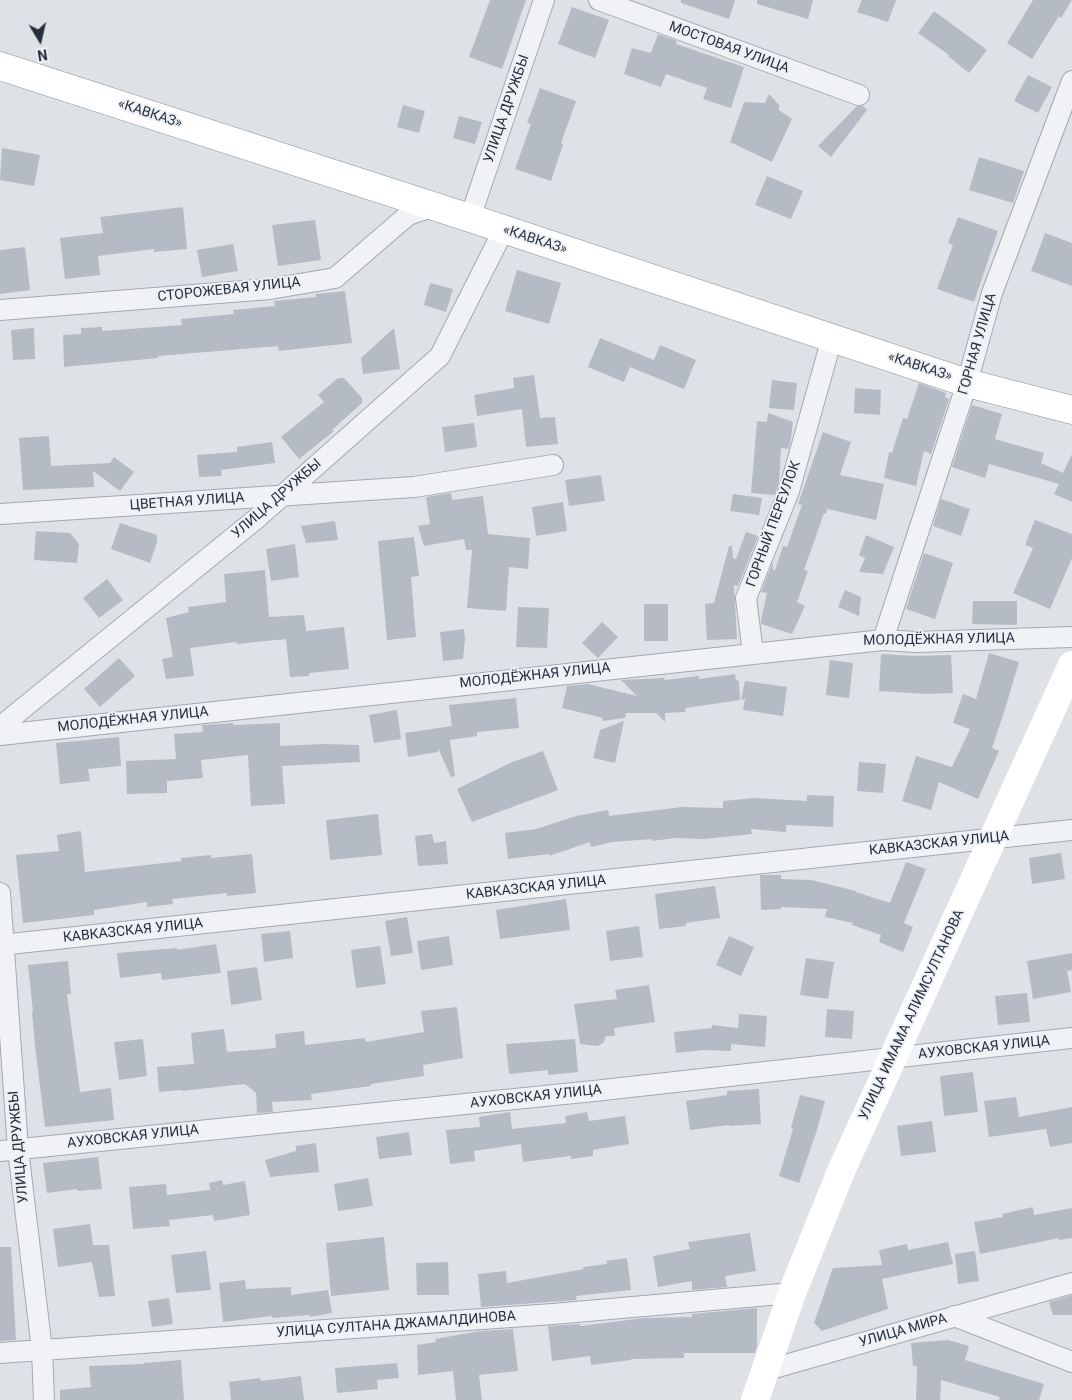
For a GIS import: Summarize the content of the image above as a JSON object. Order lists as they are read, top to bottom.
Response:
{
  "streets": {
    "main road": ["«КАВКАЗ»", "УЛИЦА ИМАМА АЛИМСУЛТАНОВА"],
    "street": [
      "МОСТОВАЯ УЛИЦА",
      "УЛИЦА ДРУЖБЫ",
      "СТОРОЖЕВАЯ УЛИЦА",
      "ГОРНАЯ УЛИЦА",
      "ЦВЕТНАЯ УЛИЦА",
      "ГОРНЫЙ ПЕРЕУЛОК",
      "МОЛОДЁЖНАЯ УЛИЦА",
      "КАВКАЗСКАЯ УЛИЦА",
      "АУХОВСКАЯ УЛИЦА",
      "УЛИЦА СУЛТАНА ДЖАМАЛДИНОВА",
      "УЛИЦА МИРА"
    ]
  },
  "crossings": [
    ["УЛИЦА ДРУЖБЫ", "«КАВКАЗ»"],
    ["УЛИЦА ДРУЖБЫ", "ЦВЕТНАЯ УЛИЦА"],
    ["УЛИЦА ДРУЖБЫ", "КАВКАЗСКАЯ УЛИЦА"],
    ["УЛИЦА ДРУЖБЫ", "АУХОВСКАЯ УЛИЦА"],
    ["УЛИЦА ДРУЖБЫ", "УЛИЦА СУЛТАНА ДЖАМАЛДИНОВА"],
    ["«КАВКАЗ»", "СТОРОЖЕВАЯ УЛИЦА"],
    ["«КАВКАЗ»", "ГОРНАЯ УЛИЦА"],
    ["«КАВКАЗ»", "ГОРНЫЙ ПЕРЕУЛОК"],
    ["ГОРНАЯ УЛИЦА", "МОЛОДЁЖНАЯ УЛИЦА"],
    ["ГОРНЫЙ ПЕРЕУЛОК", "МОЛОДЁЖНАЯ УЛИЦА"],
    ["КАВКАЗСКАЯ УЛИЦА", "УЛИЦА ИМАМА АЛИМСУЛТАНОВА"],
    ["УЛИЦА ИМАМА АЛИМСУЛТАНОВА", "АУХОВСКАЯ УЛИЦА"],
    ["УЛИЦА ИМАМА АЛИМСУЛТАНОВА", "УЛИЦА СУЛТАНА ДЖАМАЛДИНОВА"],
    ["УЛИЦА ИМАМА АЛИМСУЛТАНОВА", "УЛИЦА МИРА"]
  ],
  "north": "bottom"
}
